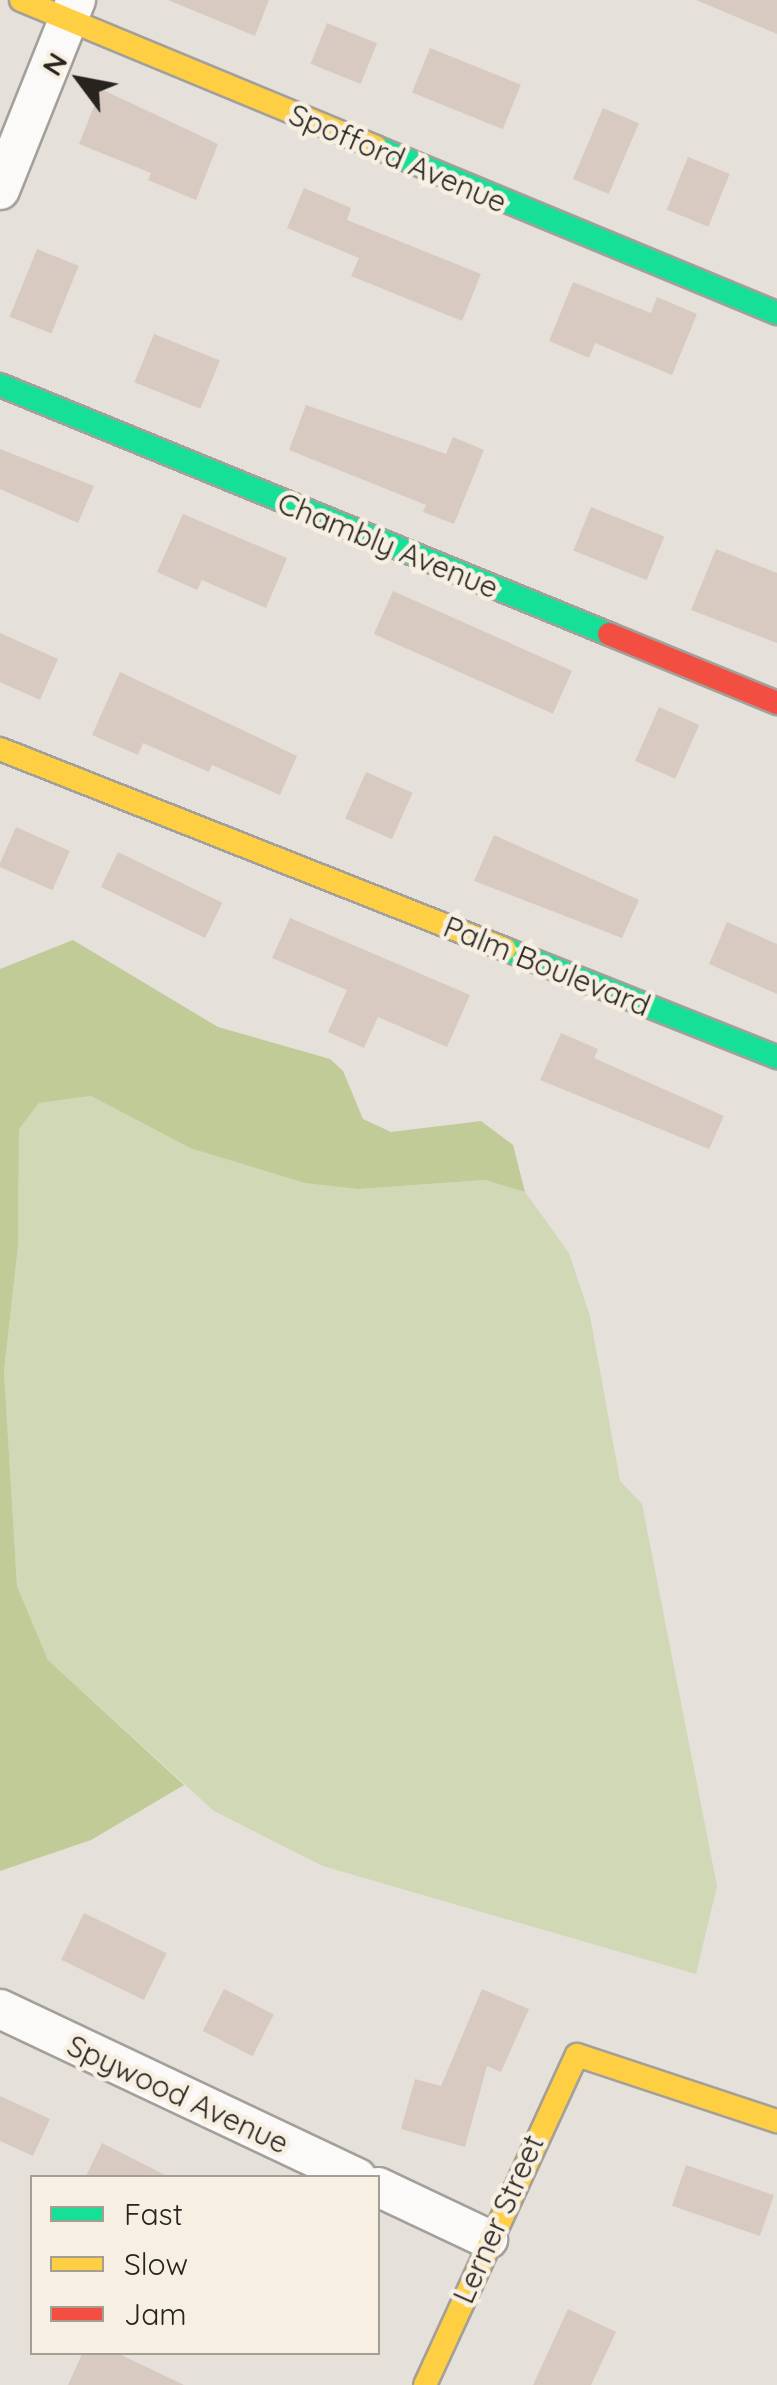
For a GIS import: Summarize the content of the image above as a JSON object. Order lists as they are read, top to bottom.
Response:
{
  "streets": {
    "street": [
      "Spofford Avenue",
      "Chambly Avenue",
      "Palm Boulevard",
      "Spywood Avenue",
      "Lerner Street"
    ]
  },
  "legend": ["Fast", "Slow", "Jam"],
  "north": "top left"
}
